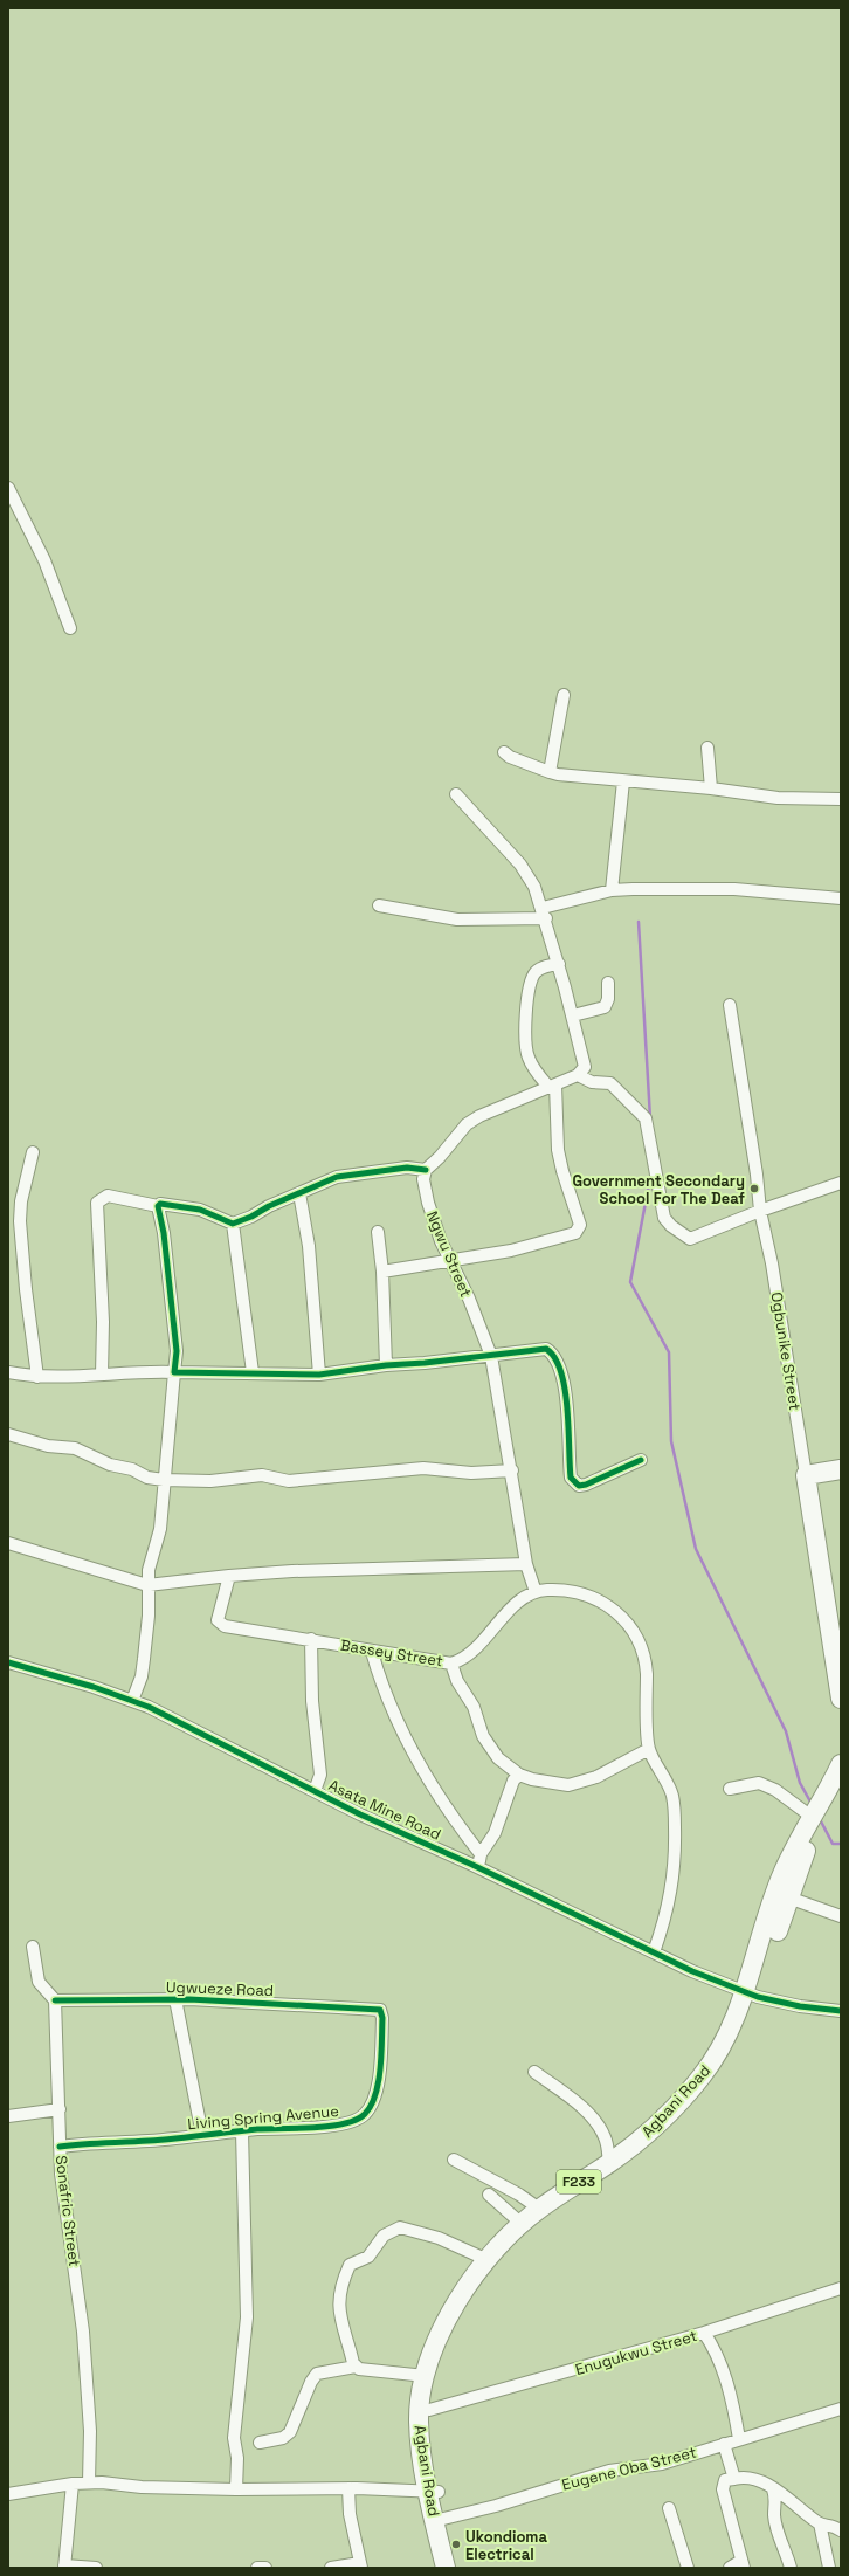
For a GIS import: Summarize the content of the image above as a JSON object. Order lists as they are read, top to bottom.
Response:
{
  "streets": {
    "main road": ["Ogbunike Street", "Agbani Road", "F233"],
    "street": [
      "Ngwu Street",
      "Bassey Street",
      "Asata Mine Road",
      "Ugwueze Road",
      "Living Spring Avenue",
      "Sonafric Street",
      "Enugukwu Street",
      "Eugene Oba Street"
    ]
  },
  "crossings": [
    ["Ngwu Street", "Bassey Street"],
    ["Bassey Street", "Asata Mine Road"],
    ["Asata Mine Road", "Agbani Road"],
    ["Ugwueze Road", "Living Spring Avenue"],
    ["Ugwueze Road", "Sonafric Street"],
    ["Agbani Road", "Enugukwu Street"],
    ["Agbani Road", "Eugene Oba Street"],
    ["Living Spring Avenue", "Sonafric Street"]
  ],
  "places": ["Government Secondary School For The Deaf", "Ukondioma Electrical"]
}
